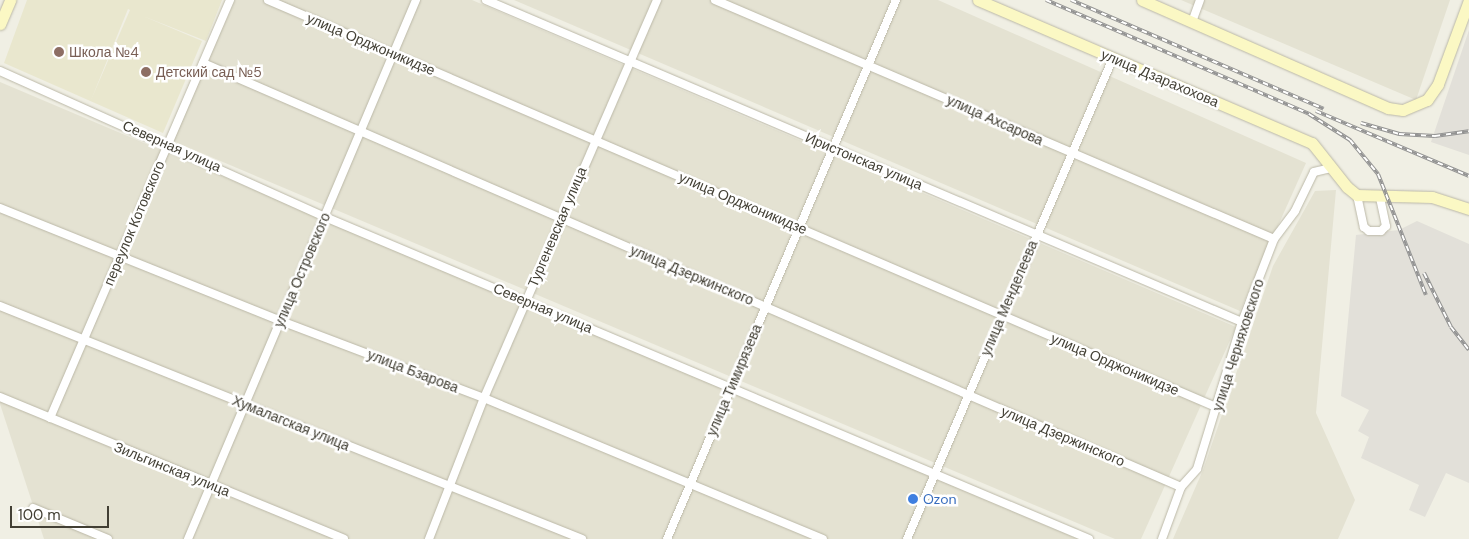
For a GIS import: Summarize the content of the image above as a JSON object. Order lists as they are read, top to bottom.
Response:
{
  "streets": {
    "street": [
      "улица Орджоникидзе",
      "улица Дзарахохова",
      "улица Ахсарова",
      "Северная улица",
      "Иристонская улица",
      "переулок Котовского",
      "Тургеневская улица",
      "улица Островского",
      "улица Дзержинского",
      "улица Менделеева",
      "улица Черняховского",
      "улица Бзарова",
      "улица Тимирязева",
      "Хумалагская улица",
      "Зильгинская улица"
    ]
  },
  "crossings": [
    ["улица Орджоникидзе", "Тургеневская улица"],
    ["улица Орджоникидзе", "улица Островского"],
    ["улица Орджоникидзе", "улица Менделеева"],
    ["улица Орджоникидзе", "улица Черняховского"],
    ["улица Орджоникидзе", "улица Тимирязева"],
    ["улица Дзарахохова", "улица Менделеева"],
    ["улица Дзарахохова", "улица Черняховского"],
    ["улица Ахсарова", "улица Менделеева"],
    ["улица Ахсарова", "улица Черняховского"],
    ["улица Ахсарова", "улица Тимирязева"],
    ["Северная улица", "переулок Котовского"],
    ["Северная улица", "Тургеневская улица"],
    ["Северная улица", "улица Островского"],
    ["Северная улица", "улица Менделеева"],
    ["Северная улица", "улица Тимирязева"],
    ["Иристонская улица", "Тургеневская улица"],
    ["Иристонская улица", "улица Менделеева"],
    ["Иристонская улица", "улица Черняховского"],
    ["Иристонская улица", "улица Тимирязева"],
    ["переулок Котовского", "улица Дзержинского"],
    ["переулок Котовского", "улица Бзарова"],
    ["переулок Котовского", "Хумалагская улица"],
    ["переулок Котовского", "Зильгинская улица"],
    ["Тургеневская улица", "улица Дзержинского"],
    ["Тургеневская улица", "улица Бзарова"],
    ["Тургеневская улица", "Хумалагская улица"],
    ["улица Островского", "улица Дзержинского"],
    ["улица Островского", "улица Бзарова"],
    ["улица Островского", "Хумалагская улица"],
    ["улица Островского", "Зильгинская улица"],
    ["улица Дзержинского", "улица Менделеева"],
    ["улица Дзержинского", "улица Черняховского"],
    ["улица Дзержинского", "улица Тимирязева"],
    ["улица Бзарова", "улица Тимирязева"]
  ],
  "places": ["Школа №4", "Детский сад №5", "Ozon"],
  "scale_bar": "100 m"
}
